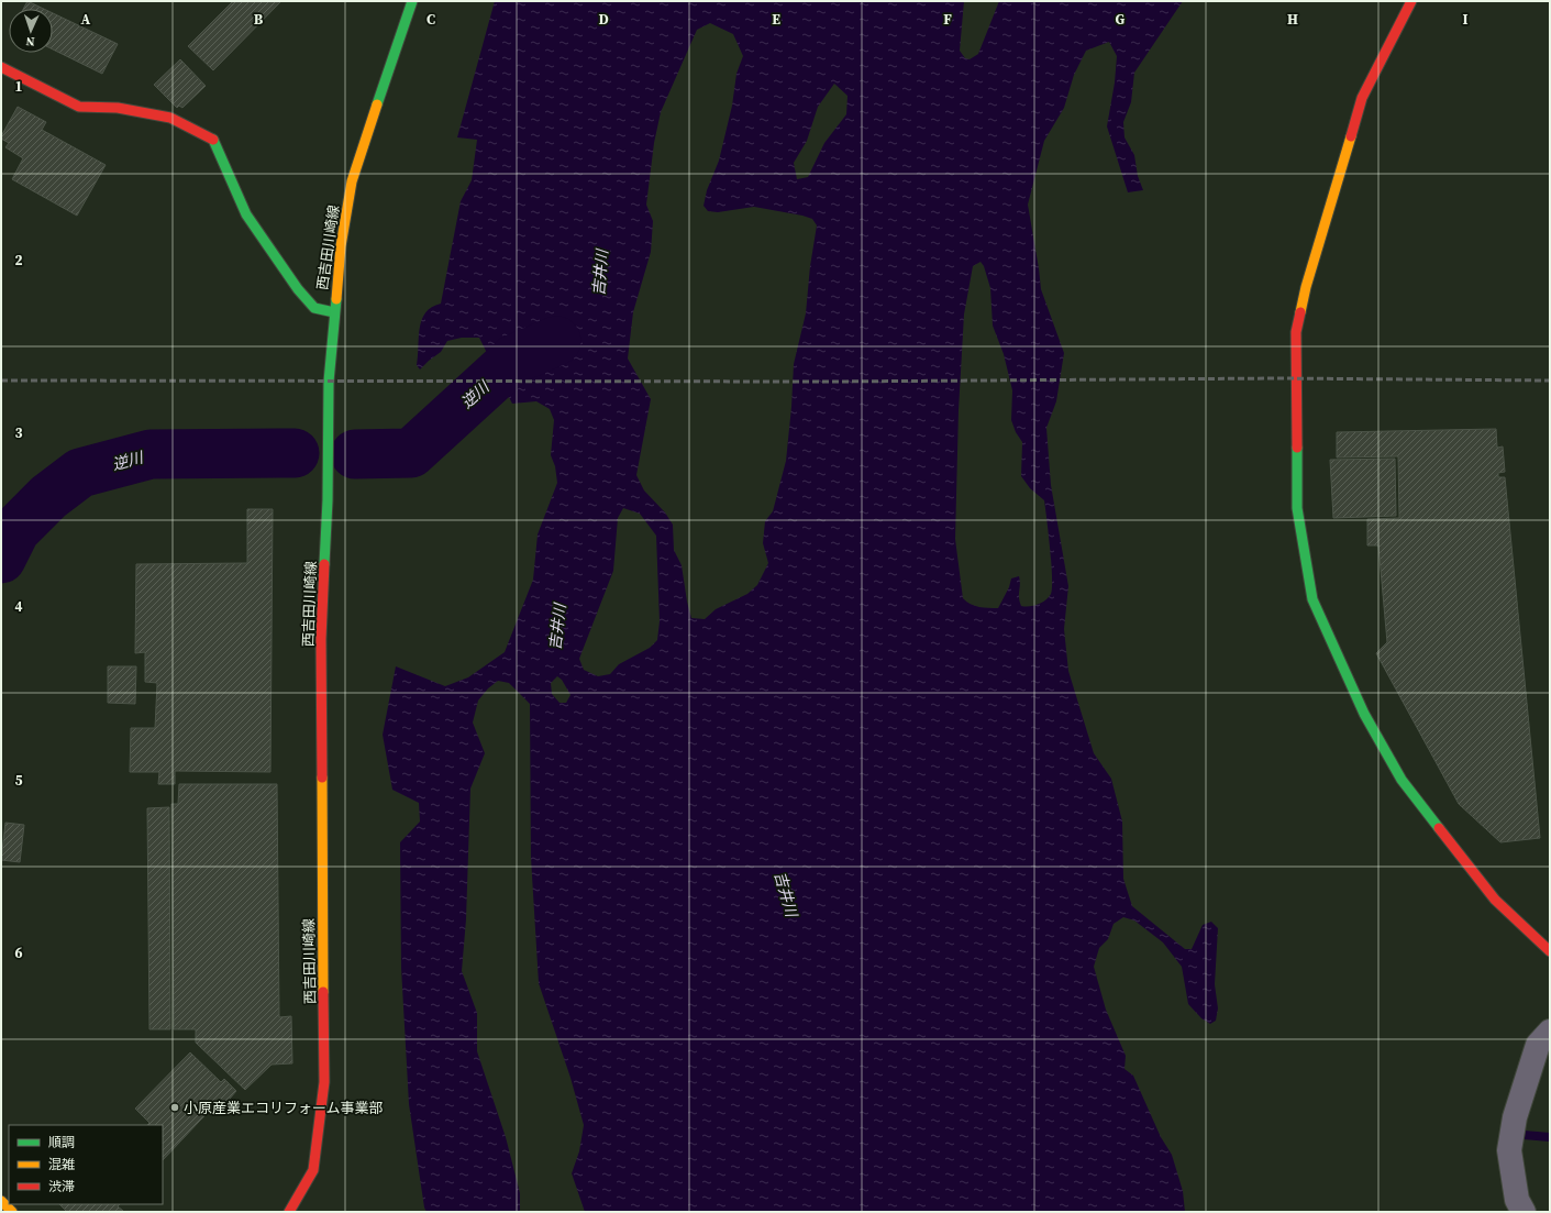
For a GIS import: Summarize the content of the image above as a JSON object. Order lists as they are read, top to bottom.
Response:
{
  "streets": {
    "main road": ["西吉田川崎線"]
  },
  "water": ["吉井川", "逆川"],
  "places": ["小原産業エコリフォーム事業部"],
  "legend": ["順調", "混雑", "渋滞"],
  "north": "bottom",
  "grid": {
    "columns": [
      "A",
      "B",
      "C",
      "D",
      "E",
      "F",
      "G",
      "H",
      "I"
    ],
    "rows": [
      "1",
      "2",
      "3",
      "4",
      "5",
      "6"
    ]
  }
}
